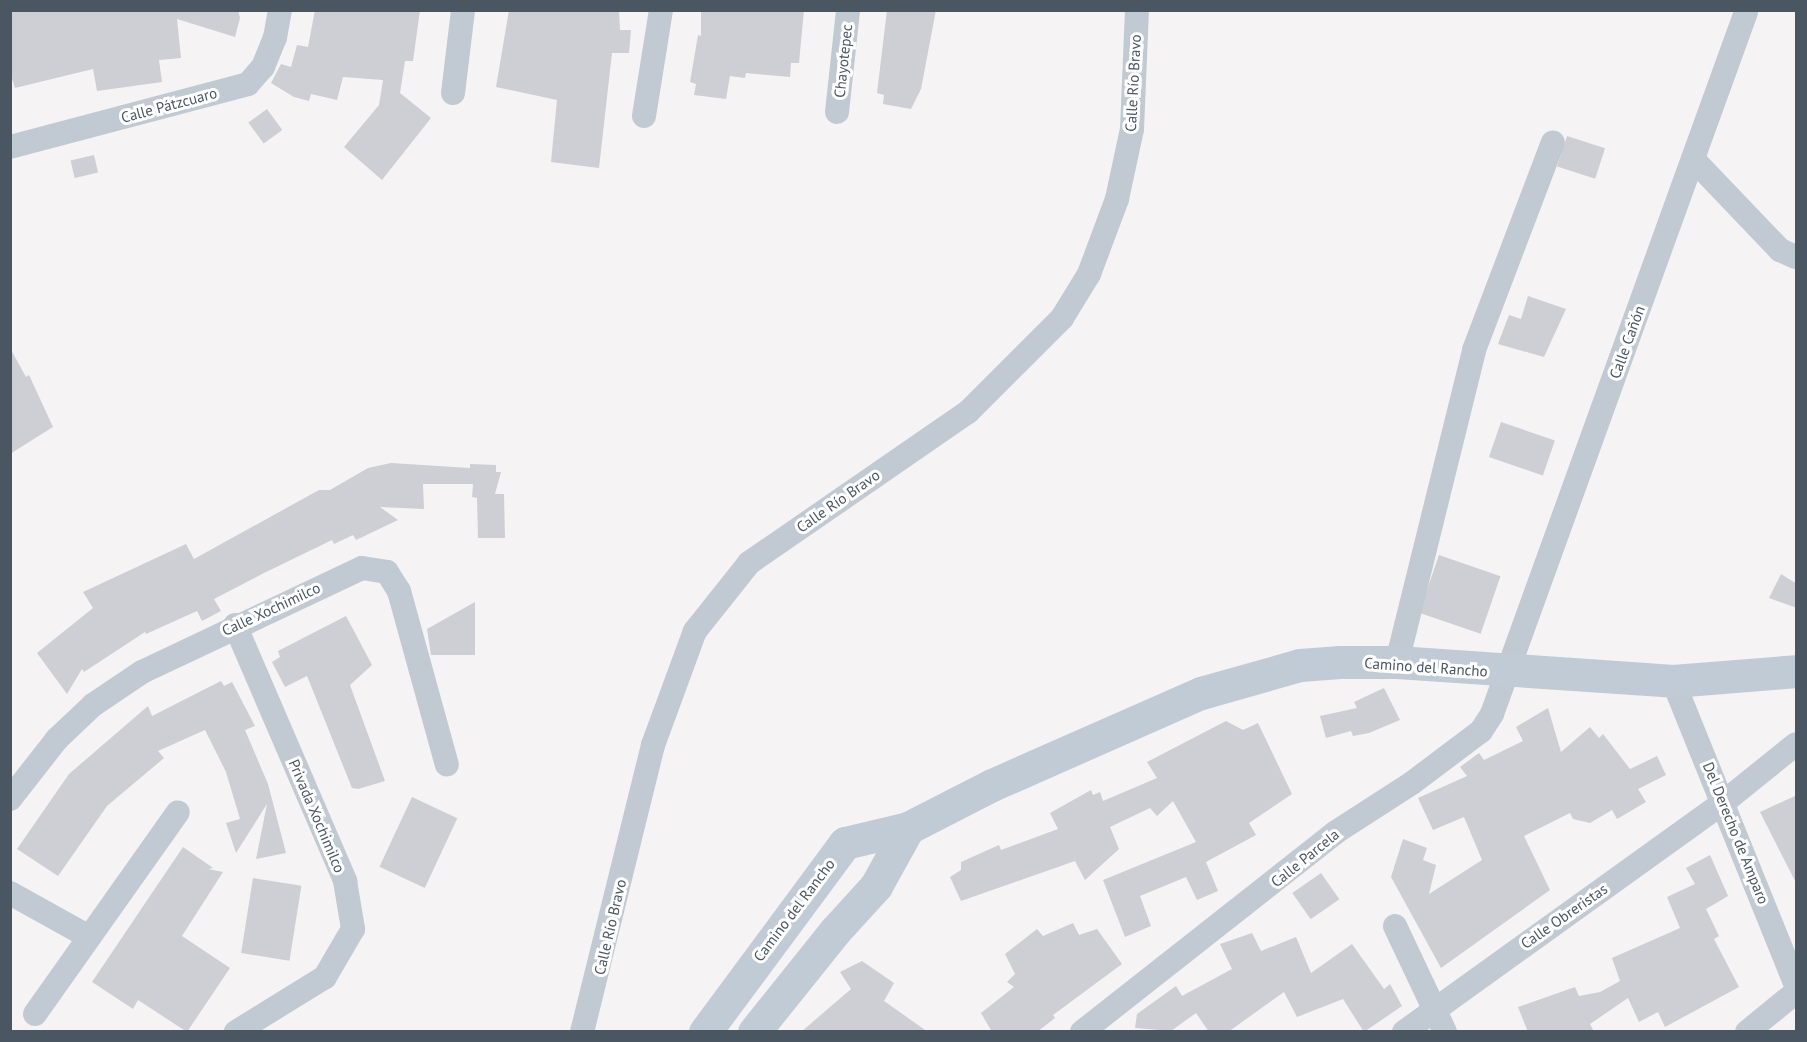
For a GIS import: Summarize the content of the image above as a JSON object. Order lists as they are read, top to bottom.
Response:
{
  "streets": {
    "main road": ["Camino del Rancho"],
    "street": [
      "Chayotepec",
      "Calle Río Bravo",
      "Calle Pátzcuaro",
      "Calle Cañón",
      "Calle Xochimilco",
      "Privada Xochimilco",
      "Del Derecho de Amparo",
      "Calle Parcela",
      "Calle Obreristas"
    ]
  },
  "crossings": [
    ["Calle Cañón", "Camino del Rancho"],
    ["Calle Cañón", "Calle Parcela"],
    ["Calle Xochimilco", "Privada Xochimilco"],
    ["Camino del Rancho", "Del Derecho de Amparo"],
    ["Camino del Rancho", "Calle Parcela"],
    ["Del Derecho de Amparo", "Calle Obreristas"]
  ]
}
